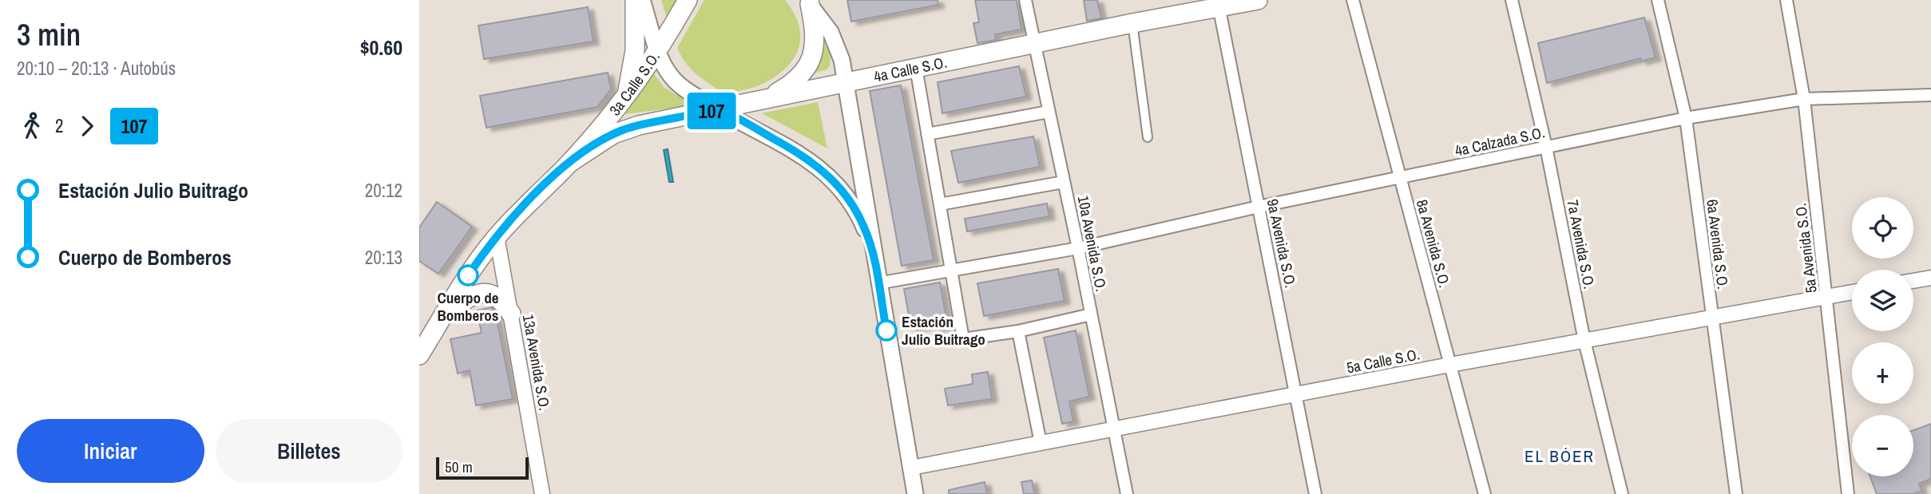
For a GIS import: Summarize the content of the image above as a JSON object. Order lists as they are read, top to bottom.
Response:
{
  "streets": {
    "highway": ["4a Calle S.O.", "3a Calle S.O."],
    "street": [
      "4a Calzada S.O.",
      "10a Avenida S.O.",
      "9a Avenida S.O.",
      "8a Avenida S.O.",
      "7a Avenida S.O.",
      "6a Avenida S.O.",
      "5a Avenida S.O.",
      "5a Calle S.O.",
      "13a Avenida S.O."
    ]
  },
  "crossings": [
    ["4a Calle S.O.", "3a Calle S.O."],
    ["4a Calle S.O.", "10a Avenida S.O."],
    ["4a Calle S.O.", "9a Avenida S.O."],
    ["4a Calzada S.O.", "10a Avenida S.O."],
    ["4a Calzada S.O.", "9a Avenida S.O."],
    ["4a Calzada S.O.", "8a Avenida S.O."],
    ["4a Calzada S.O.", "7a Avenida S.O."],
    ["4a Calzada S.O.", "6a Avenida S.O."],
    ["4a Calzada S.O.", "5a Avenida S.O."],
    ["10a Avenida S.O.", "5a Calle S.O."],
    ["9a Avenida S.O.", "5a Calle S.O."],
    ["8a Avenida S.O.", "5a Calle S.O."],
    ["7a Avenida S.O.", "5a Calle S.O."],
    ["6a Avenida S.O.", "5a Calle S.O."],
    ["5a Avenida S.O.", "5a Calle S.O."]
  ],
  "districts": ["EL BÓER"],
  "places": ["Cuerpo de Bomberos", "Estación Julio Buitrago"],
  "lines": ["bus line 107"],
  "scale_bar": "50 m",
  "page": {
    "heading": ["3 min", "20:10 – 20:13 · Autobús", "$0.60"],
    "on_map": "107",
    "legs": ["2", "107"],
    "list": [
      {
        "name": "Estación Julio Buitrago",
        "value": "20:12"
      },
      {
        "name": "Cuerpo de Bomberos",
        "value": "20:13"
      }
    ],
    "map_buttons": ["+", "−"],
    "buttons": ["Iniciar", "Billetes"],
    "scale": "50 m"
  }
}
